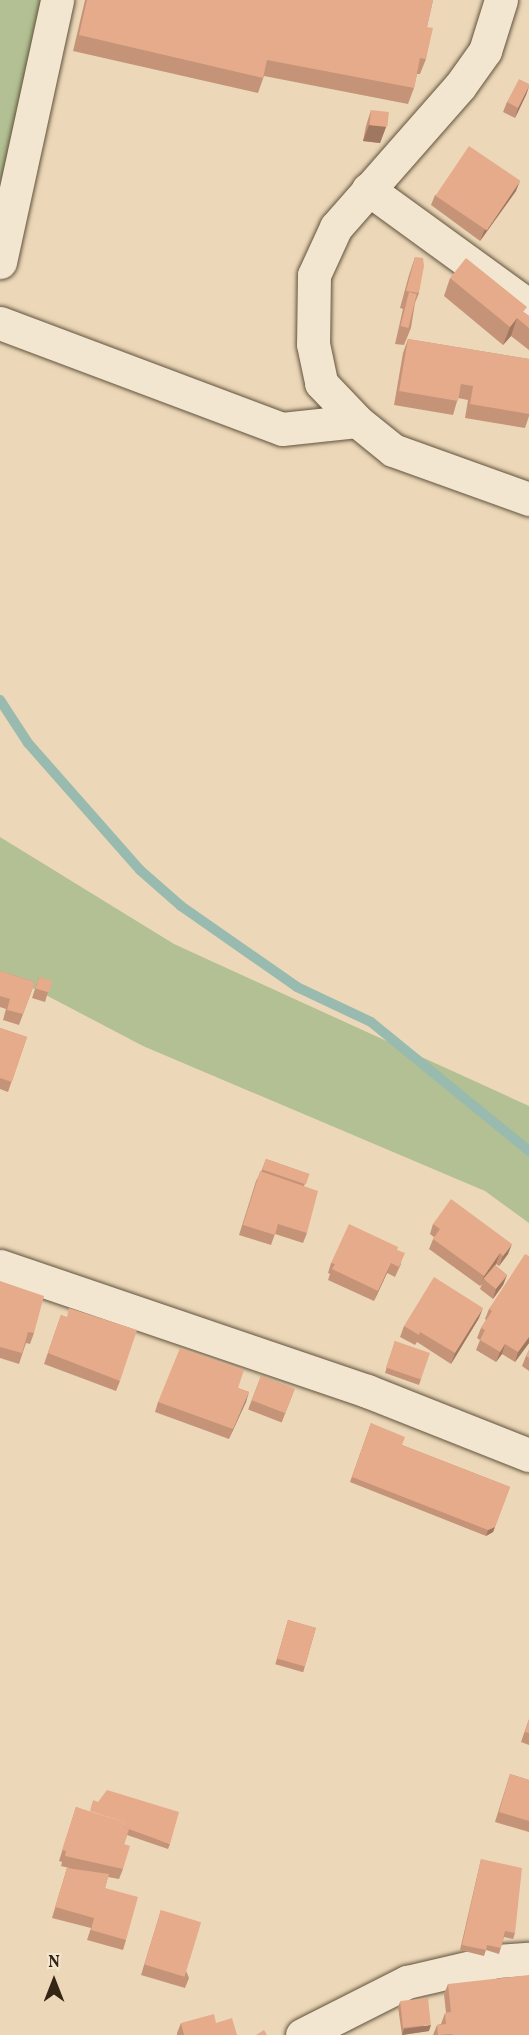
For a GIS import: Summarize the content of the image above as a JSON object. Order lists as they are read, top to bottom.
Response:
{
  "north": "top"
}
